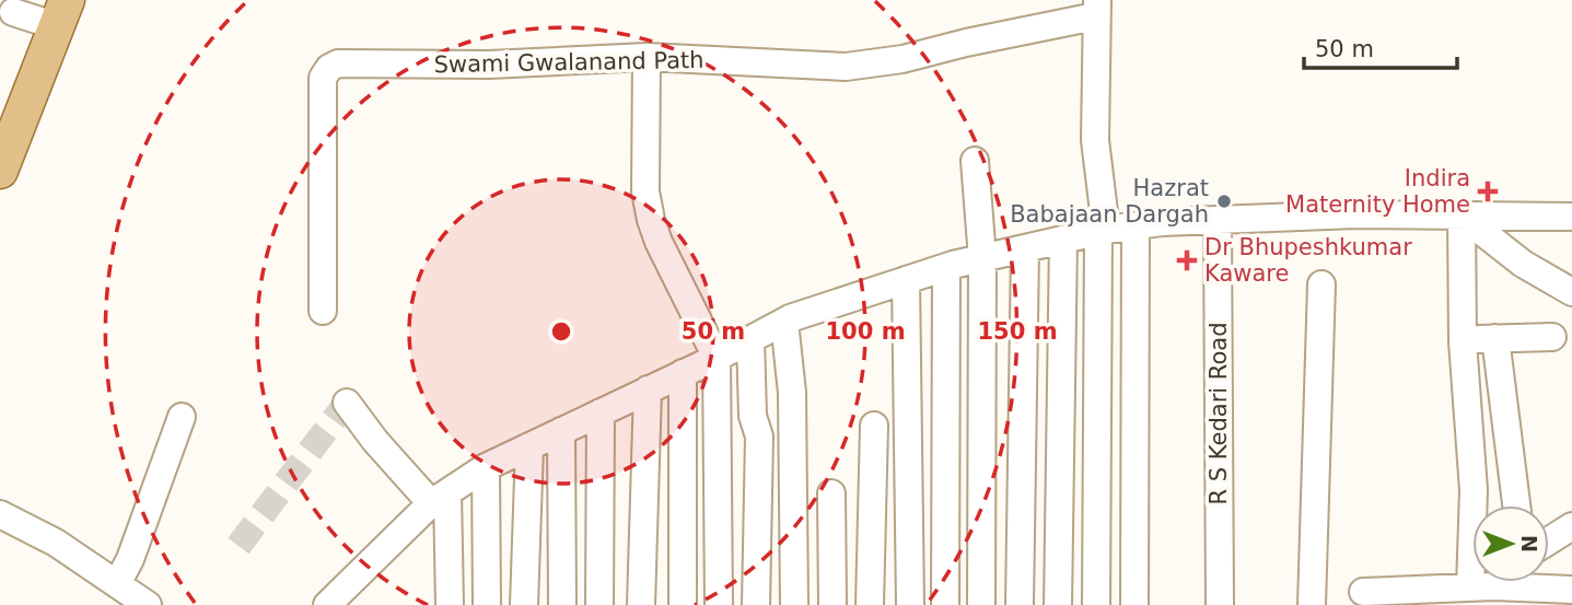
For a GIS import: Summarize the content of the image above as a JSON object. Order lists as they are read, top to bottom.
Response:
{
  "streets": {
    "street": ["Swami Gwalanand Path", "R S Kedari Road"]
  },
  "places": {
    "health": ["Indira Maternity Home", "Dr Bhupeshkumar Kaware"],
    "other": ["Hazrat Babajaan Dargah"]
  },
  "scale_bar": "50 m",
  "north": "right",
  "rings": ["50 m", "100 m", "150 m"]
}
